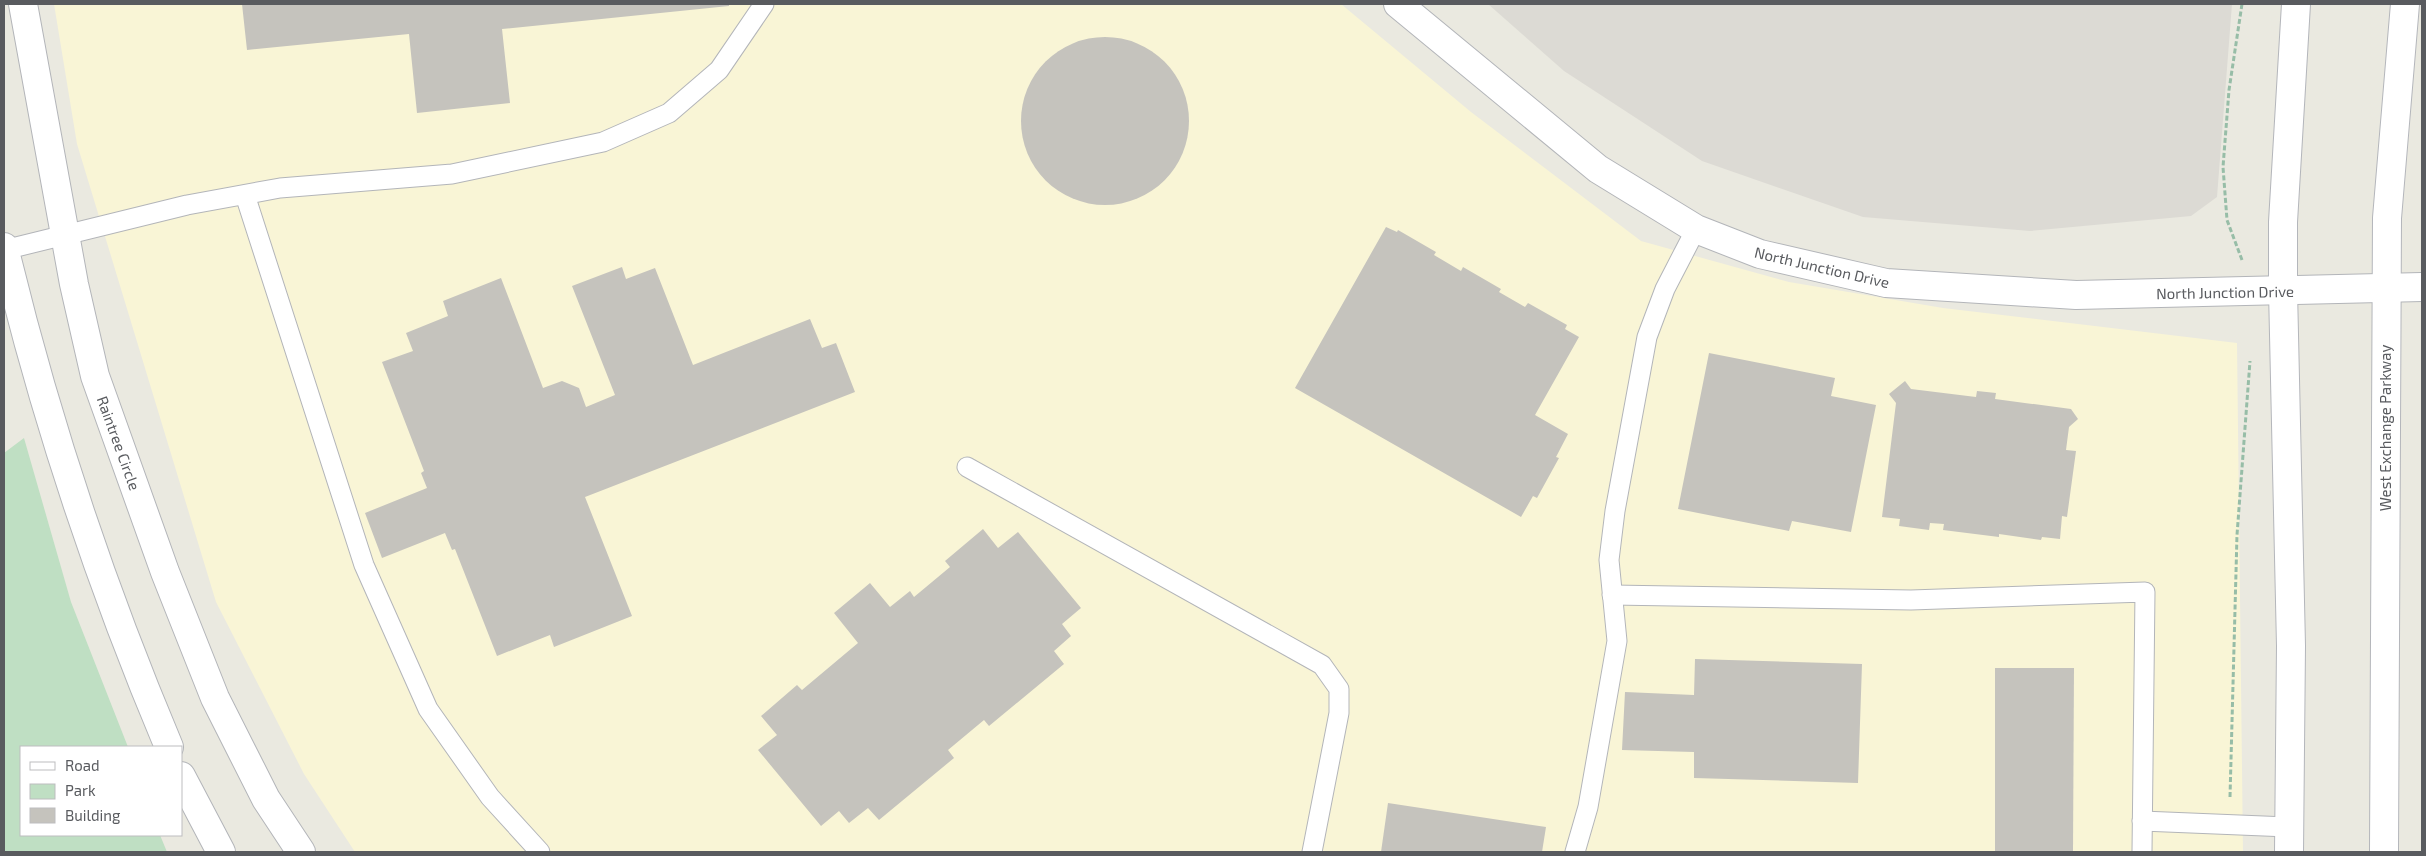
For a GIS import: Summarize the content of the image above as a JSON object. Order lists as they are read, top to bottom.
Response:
{
  "streets": {
    "street": ["North Junction Drive", "West Exchange Parkway", "Raintree Circle"]
  },
  "crossings": [
    ["North Junction Drive", "West Exchange Parkway"]
  ],
  "legend": ["Road", "Park", "Building"]
}
